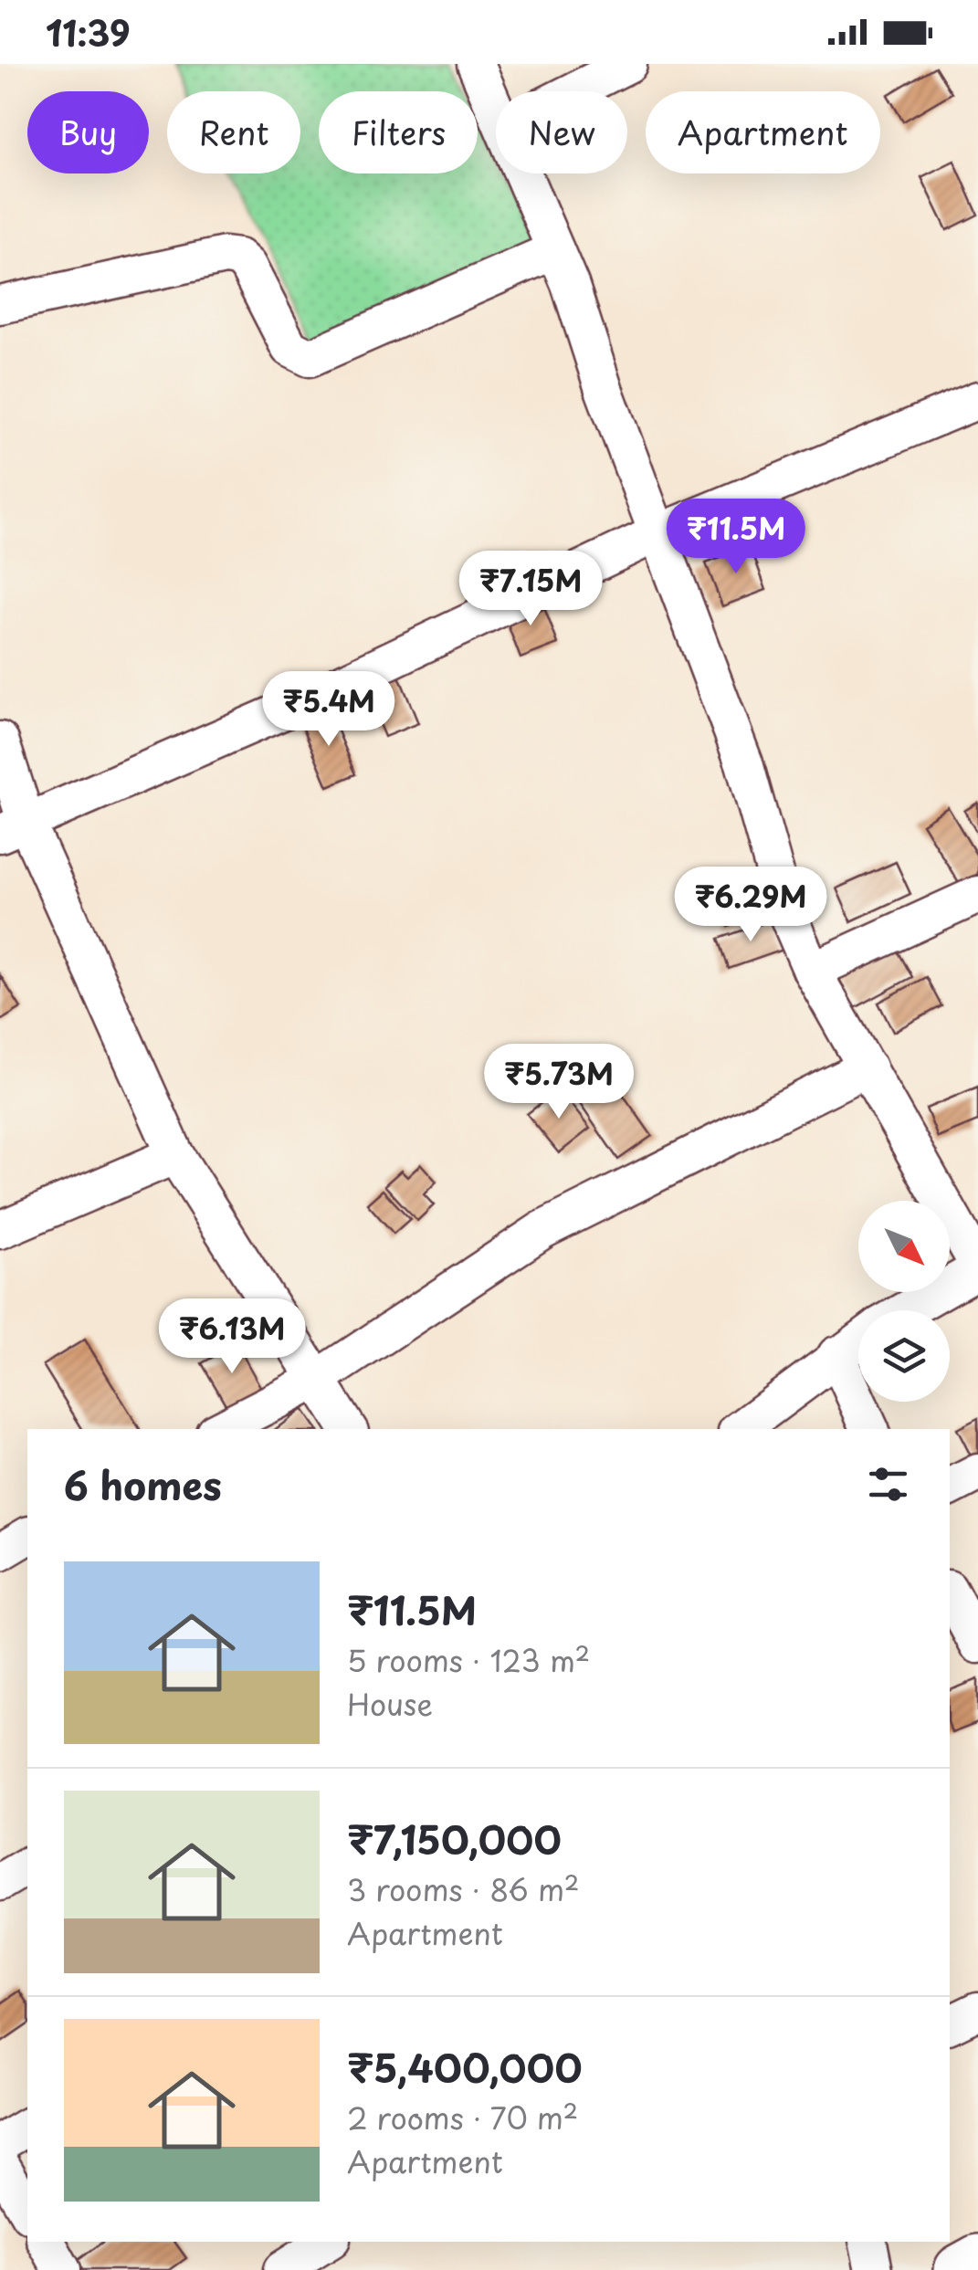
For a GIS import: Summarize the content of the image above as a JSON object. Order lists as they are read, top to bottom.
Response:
{
  "north": "bottom right",
  "page": {
    "status": "11:39",
    "chip": [
      "Buy",
      "Rent",
      "Filters",
      "New",
      "Apartment"
    ],
    "price": [
      "₹11.5M",
      "₹7.15M",
      "₹5.4M",
      "₹6.29M",
      "₹5.73M",
      "₹6.13M"
    ],
    "heading": "6 homes",
    "list": [
      {
        "name": "₹11.5M",
        "note": "5 rooms · 123 m² · House"
      },
      {
        "name": "₹7,150,000",
        "note": "3 rooms · 86 m² · Apartment"
      },
      {
        "name": "₹5,400,000",
        "note": "2 rooms · 70 m² · Apartment"
      }
    ]
  }
}
